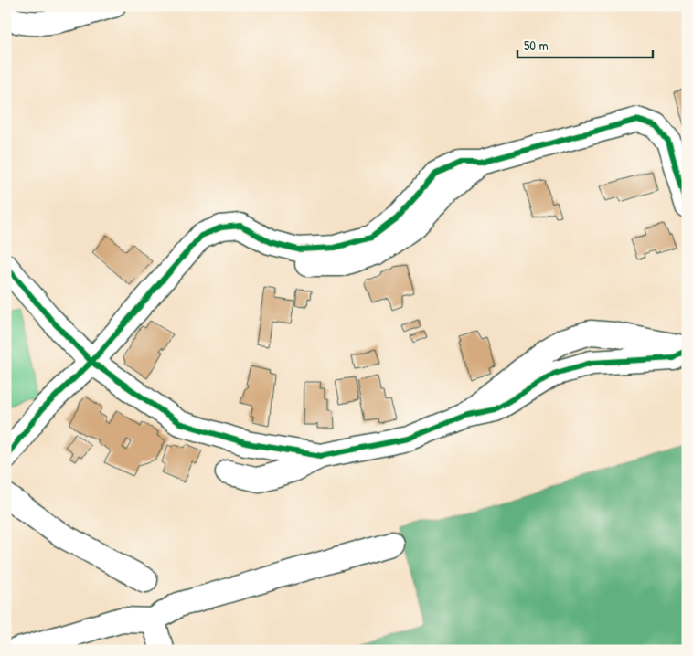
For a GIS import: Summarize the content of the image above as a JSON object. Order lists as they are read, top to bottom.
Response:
{
  "scale_bar": "50 m"
}
